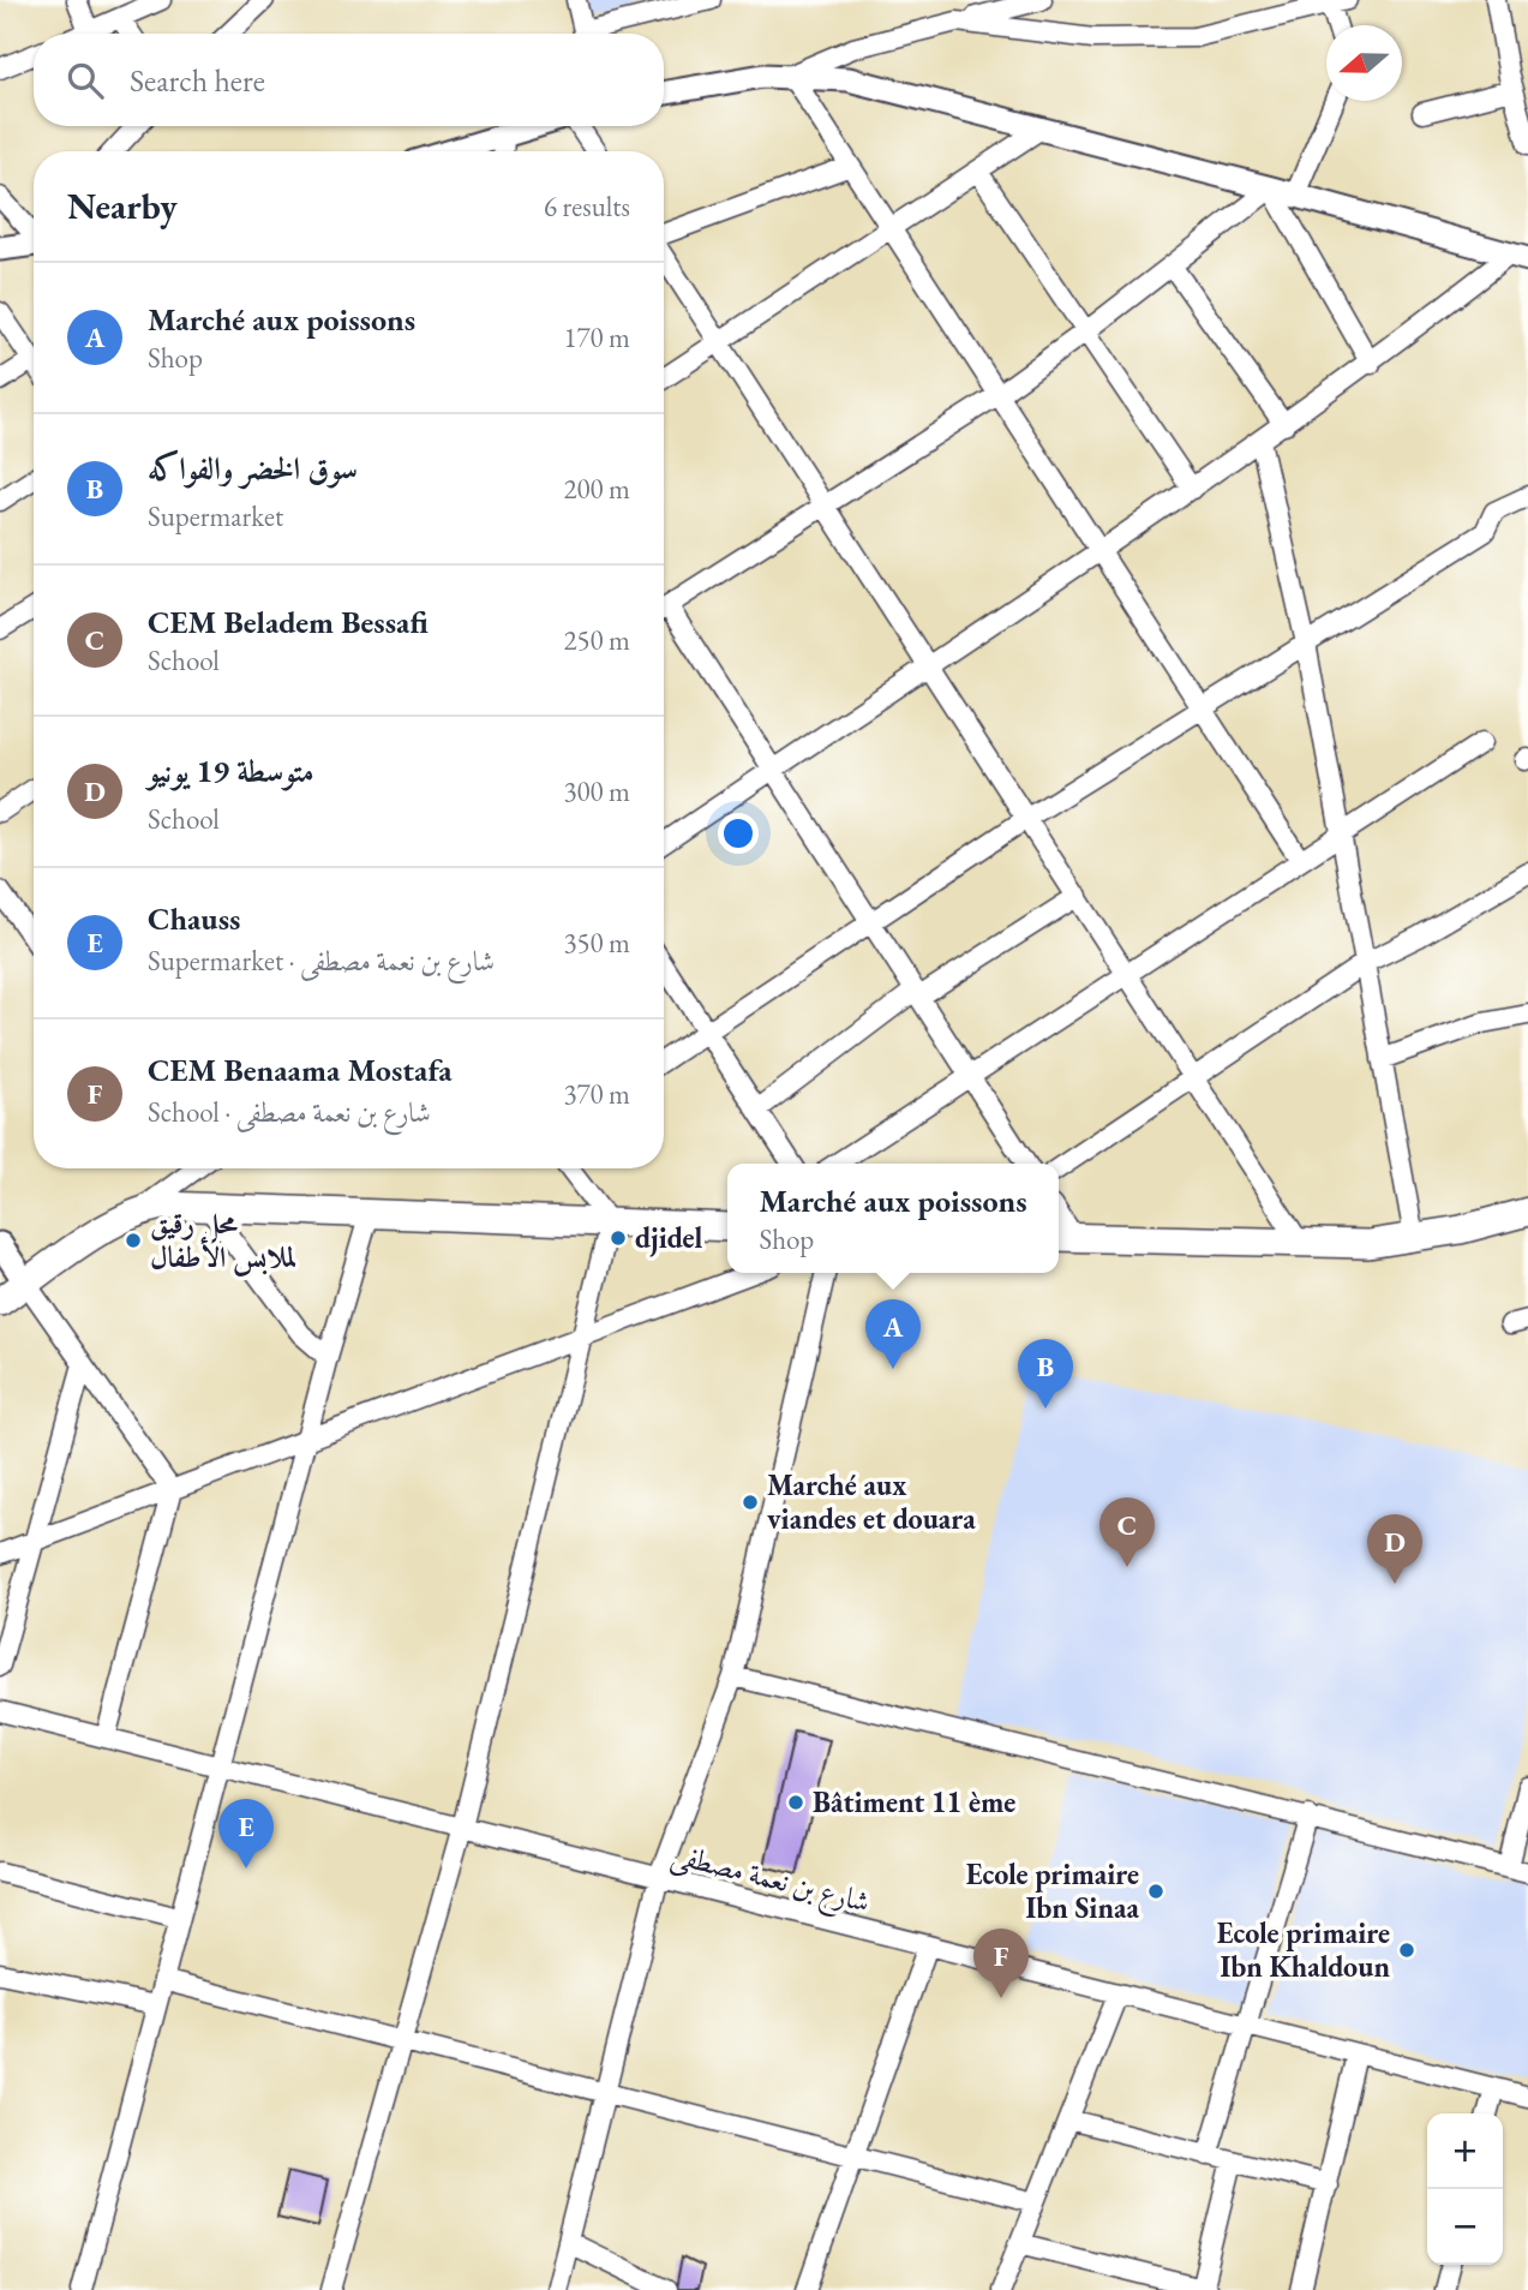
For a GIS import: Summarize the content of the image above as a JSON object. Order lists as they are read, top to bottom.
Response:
{
  "streets": {
    "street": ["شارع بن نعمة مصطفى"]
  },
  "places": [
    "djidel",
    "محل رقيق لملابس الأطفال",
    "Marché aux viandes et douara",
    "Bâtiment 11 ème",
    "Ecole primaire Ibn Sinaa",
    "Ecole primaire Ibn Khaldoun"
  ],
  "north": "left",
  "page": {
    "search": "Search here",
    "heading": ["Nearby", "6 results"],
    "list": [
      {
        "mark": "A",
        "name": "Marché aux poissons",
        "note": "Shop",
        "value": "170 m"
      },
      {
        "mark": "B",
        "name": "سوق الخضر والفواكه",
        "note": "Supermarket",
        "value": "200 m"
      },
      {
        "mark": "C",
        "name": "CEM Beladem Bessafi",
        "note": "School",
        "value": "250 m"
      },
      {
        "mark": "D",
        "name": "متوسطة 19 يونيو",
        "note": "School",
        "value": "300 m"
      },
      {
        "mark": "E",
        "name": "Chauss",
        "note": "Supermarket · شارع بن نعمة مصطفى",
        "value": "350 m"
      },
      {
        "mark": "F",
        "name": "CEM Benaama Mostafa",
        "note": "School · شارع بن نعمة مصطفى",
        "value": "370 m"
      }
    ],
    "popup": ["Marché aux poissons", "Shop"],
    "pins": [
      "A",
      "B",
      "C",
      "D",
      "E",
      "F"
    ],
    "map_buttons": ["+", "−"]
  }
}
